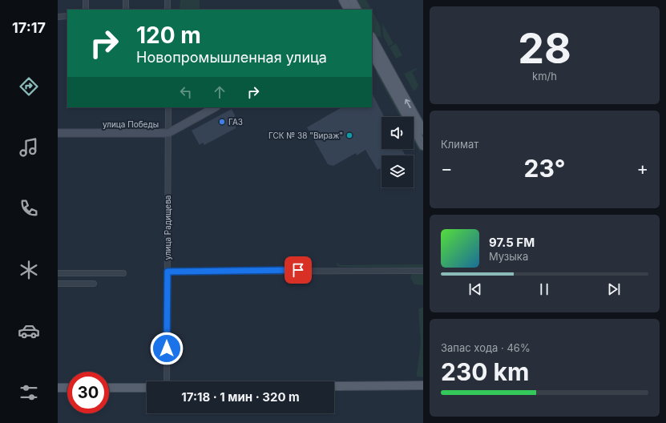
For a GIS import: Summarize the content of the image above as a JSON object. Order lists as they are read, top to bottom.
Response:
{
  "streets": {
    "main road": ["улица Победы"],
    "street": ["улица Радищева"]
  },
  "crossings": [
    ["улица Победы", "улица Радищева"]
  ],
  "places": ["ГАЗ", "ГСК № 38 \"Вираж\""],
  "page": {
    "tabs": "17:17",
    "tile": [
      ["28", "km/h"],
      "Климат",
      ["Запас хода · 46%", "230 km"]
    ],
    "turn": ["120 m", "Новопромышленная улица"],
    "heat": ["−", "23°", "+"],
    "song": ["97.5 FM", "Музыка"],
    "limit": "30",
    "trip": "17:18 · 1 мин · 320 m"
  }
}
